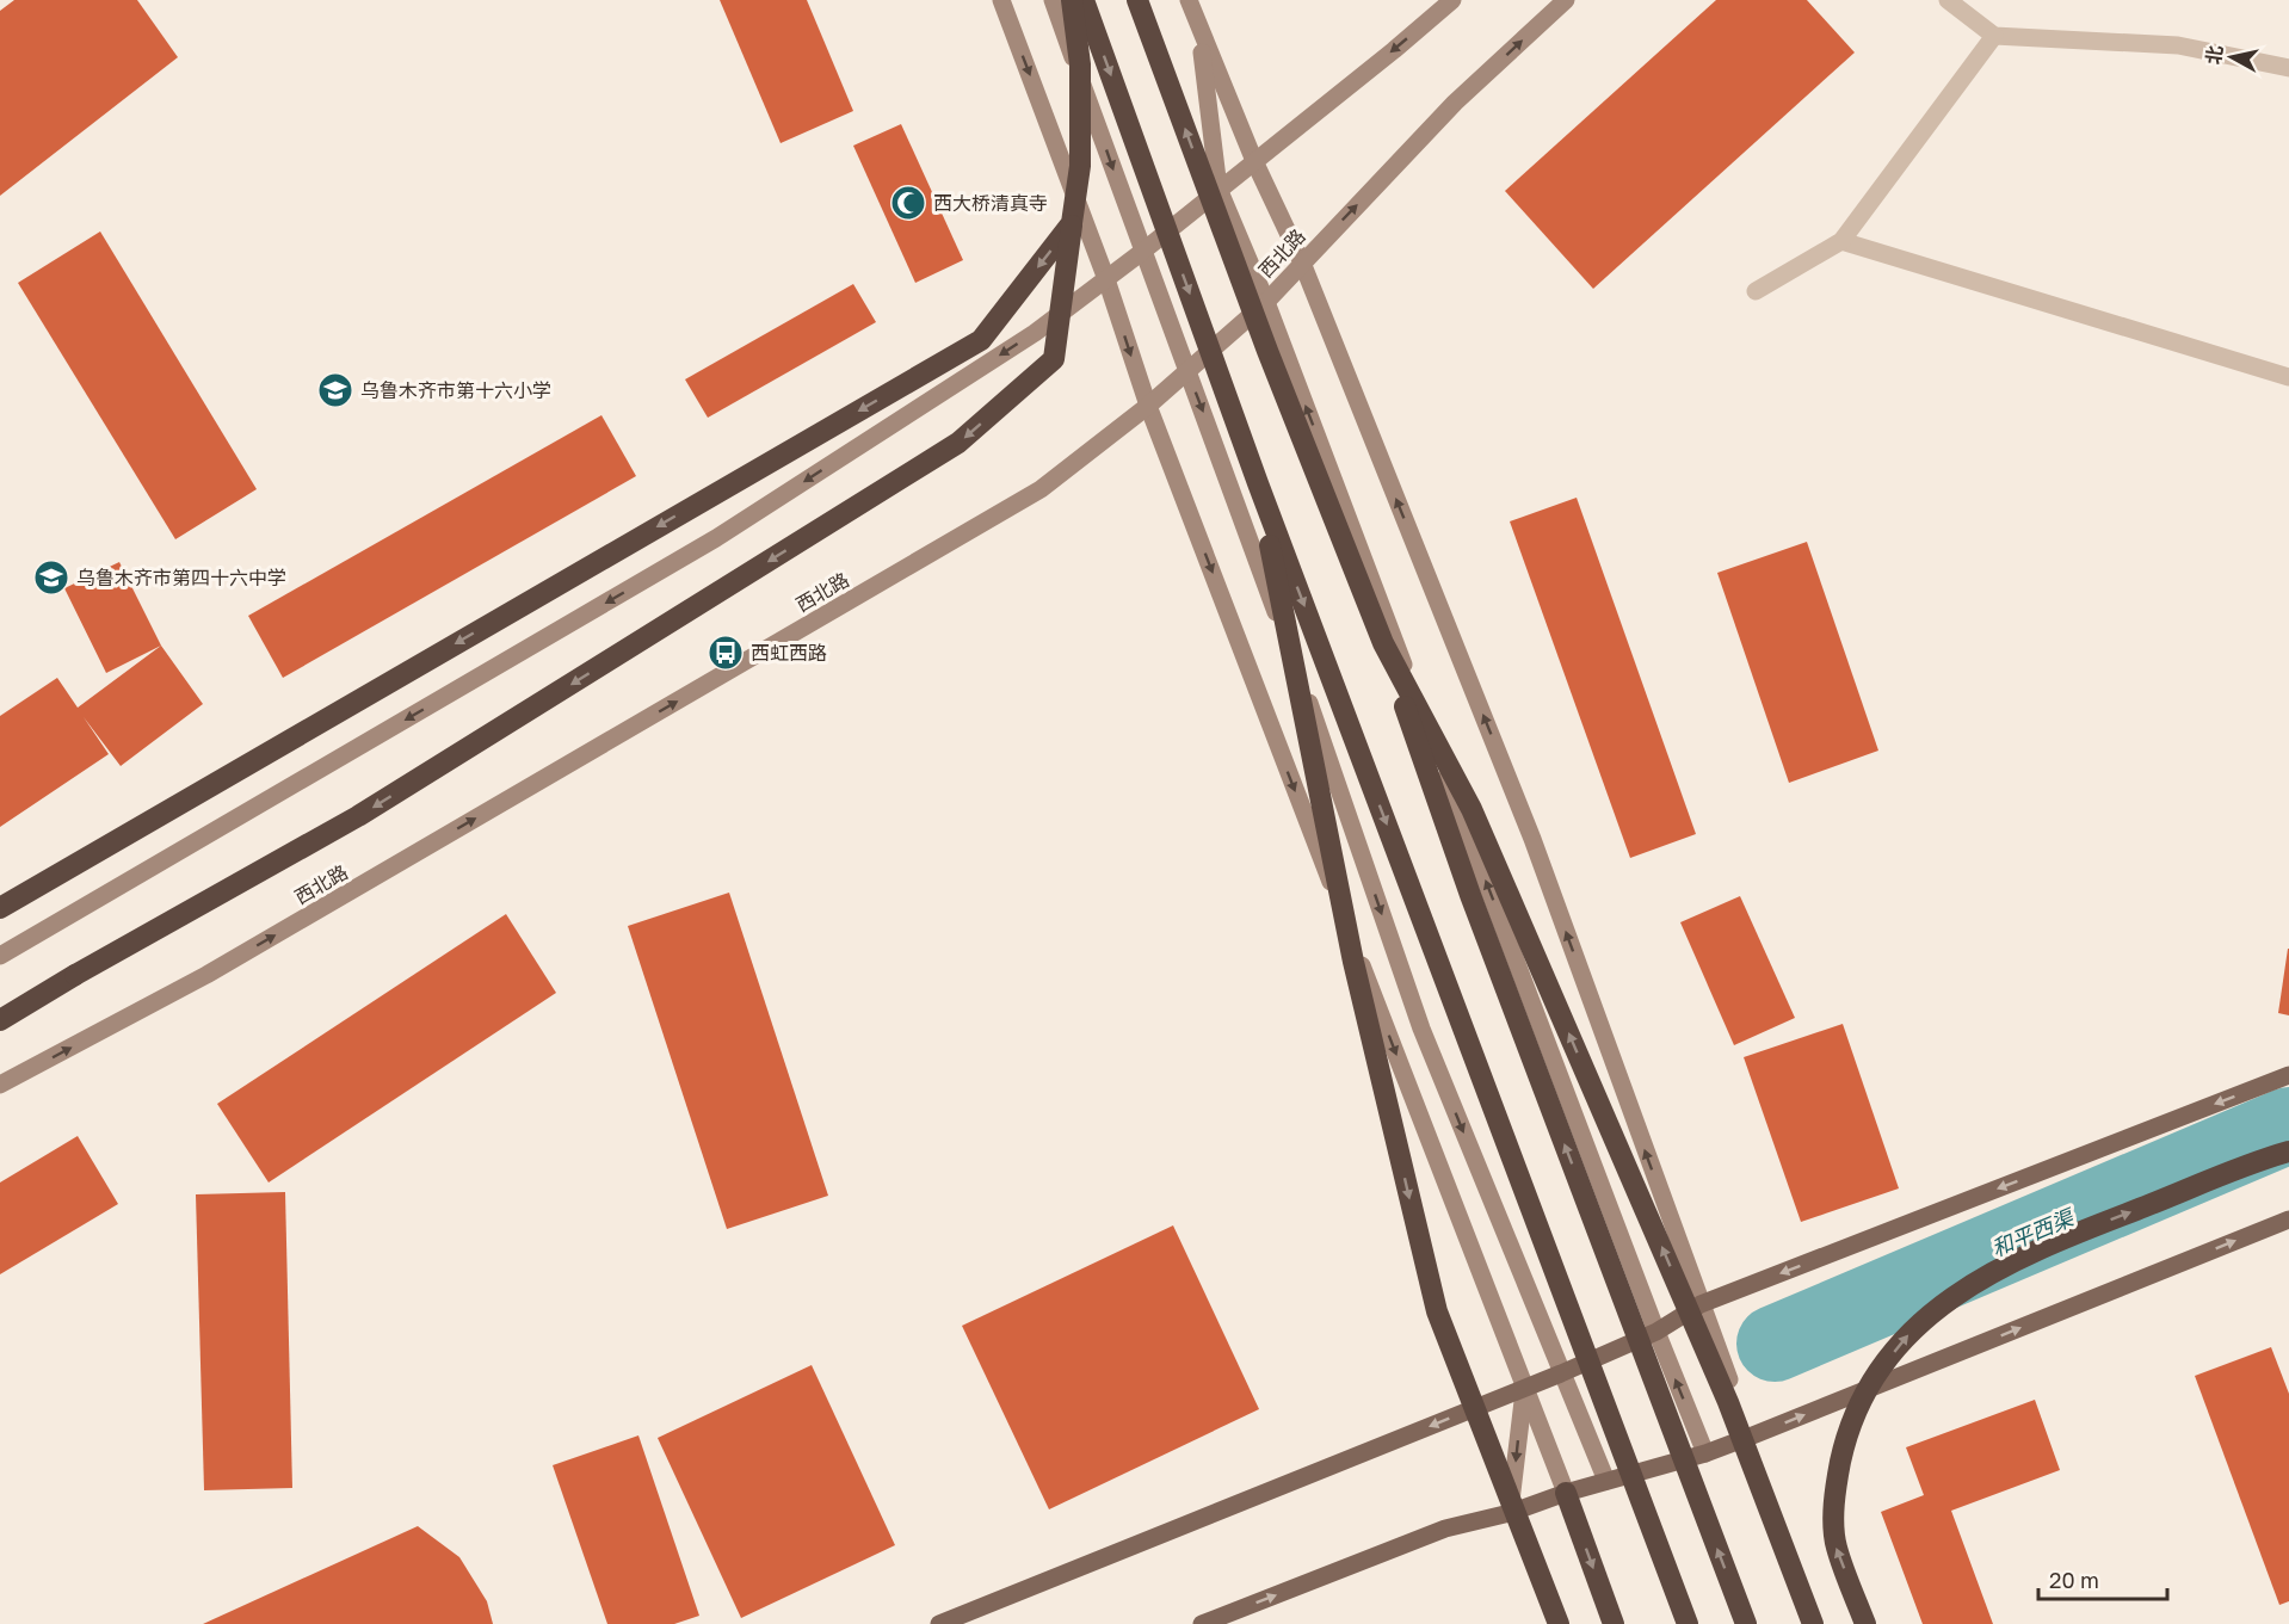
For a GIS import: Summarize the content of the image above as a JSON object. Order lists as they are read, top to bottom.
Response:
{
  "streets": {
    "main road": ["西北路"]
  },
  "water": ["和平西渠"],
  "places": {
    "mosque": ["西大桥清真寺"],
    "school or university": ["乌鲁木齐市第十六小学", "乌鲁木齐市第四十六中学"],
    "bus stop": ["西虹西路"]
  },
  "scale_bar": "20 m",
  "north": "left"
}
